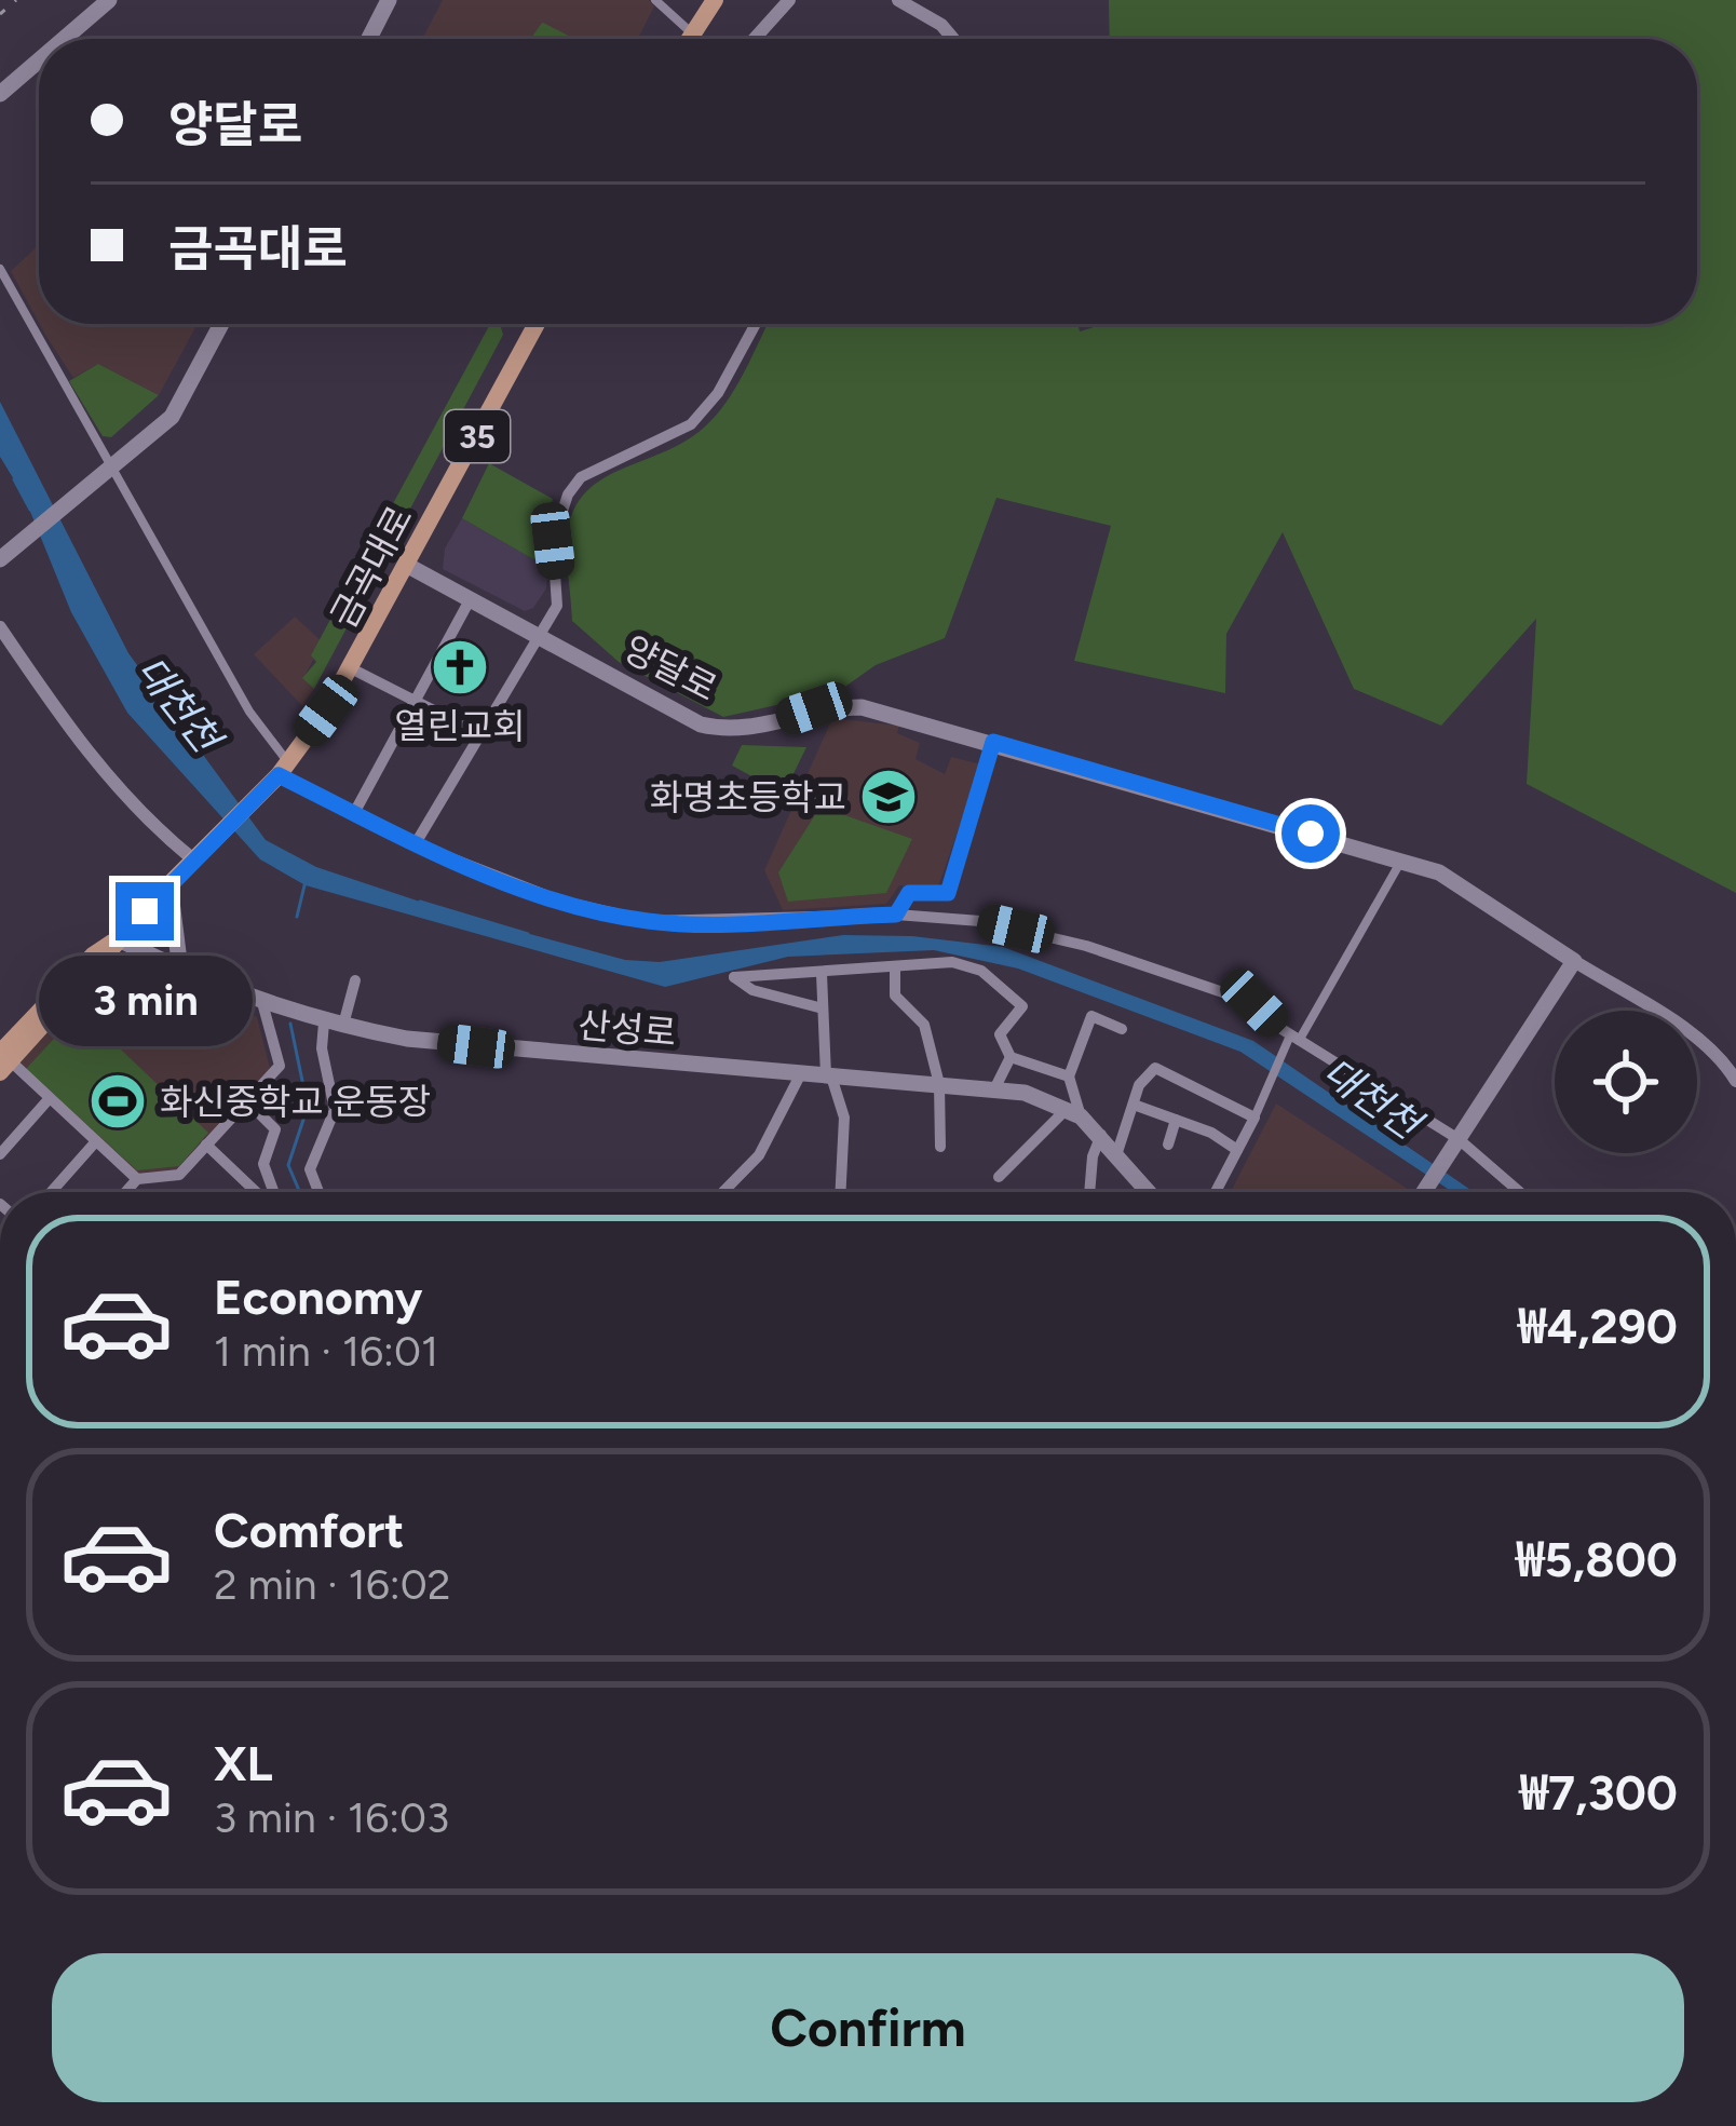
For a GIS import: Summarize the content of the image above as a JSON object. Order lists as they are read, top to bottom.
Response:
{
  "streets": {
    "main road": [
      "35",
      "금곡대로",
      "양달로",
      "산성로"
    ]
  },
  "crossings": [
    ["35", "금곡대로"],
    ["35", "산성로"],
    ["금곡대로", "양달로"]
  ],
  "water": ["대천천"],
  "places": {
    "church": ["열린교회"],
    "school or university": ["화명초등학교"],
    "sports": ["화신중학교 운동장"]
  },
  "page": {
    "banner": ["양달로", "금곡대로"],
    "bubble": "3 min",
    "list": [
      {
        "name": "Economy",
        "note": "1 min · 16:01",
        "value": "₩4,290"
      },
      {
        "name": "Comfort",
        "note": "2 min · 16:02",
        "value": "₩5,800"
      },
      {
        "name": "XL",
        "note": "3 min · 16:03",
        "value": "₩7,300"
      }
    ],
    "buttons": "Confirm"
  }
}
